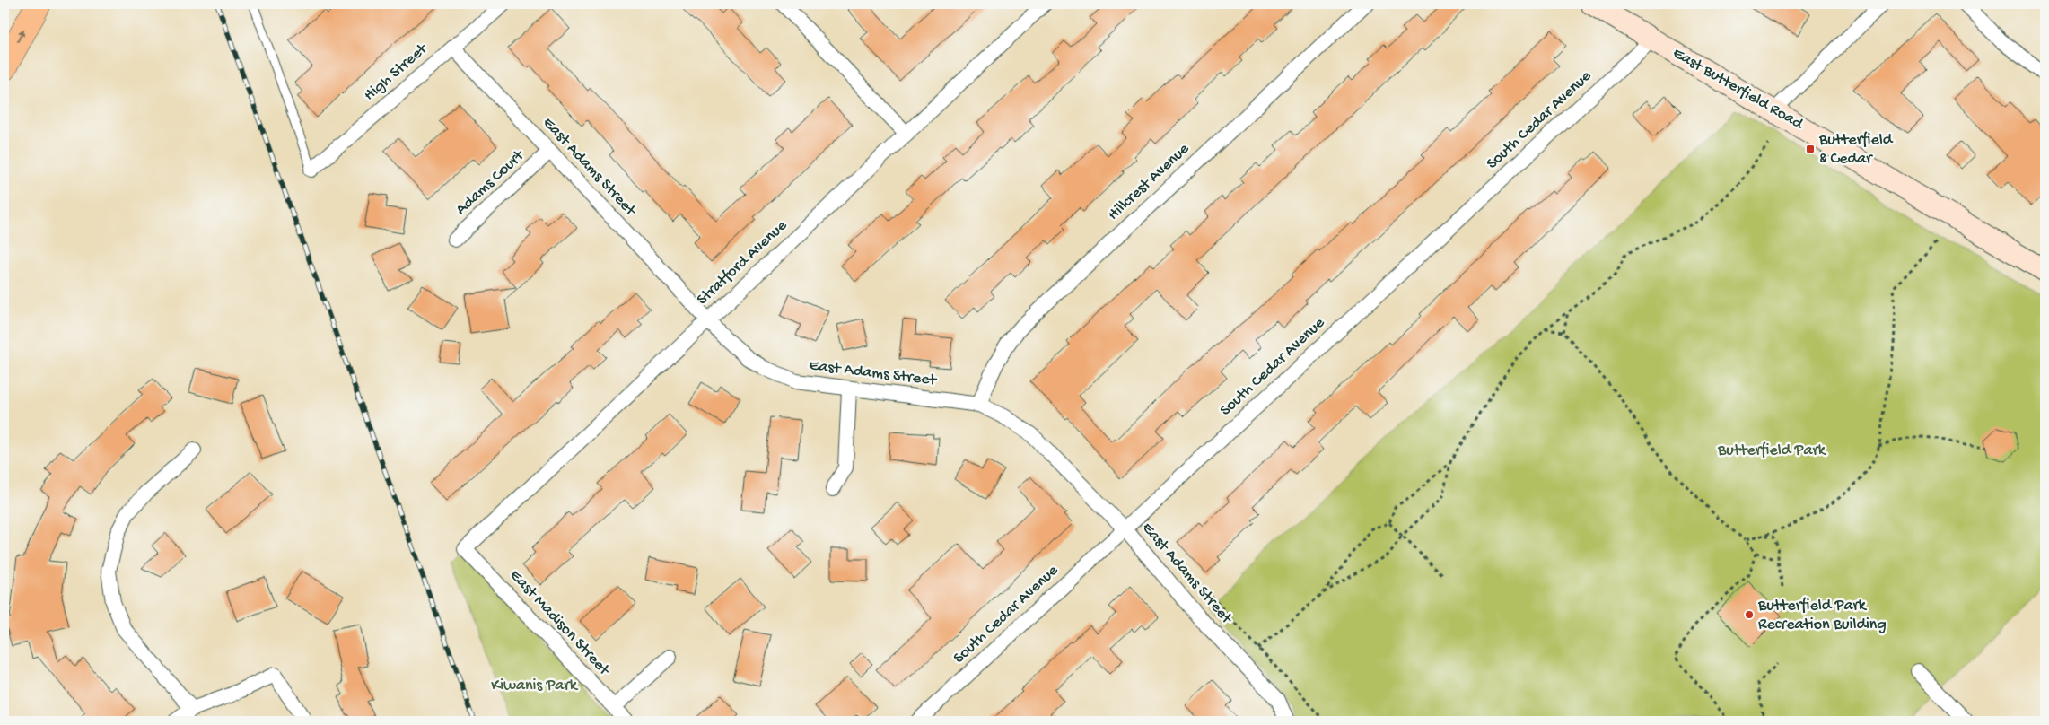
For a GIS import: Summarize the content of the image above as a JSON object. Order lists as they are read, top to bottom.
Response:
{
  "streets": {
    "main road": ["East Butterfield Road"],
    "street": [
      "High Street",
      "South Cedar Avenue",
      "East Adams Street",
      "Hillcrest Avenue",
      "Adams Court",
      "Stratford Avenue",
      "East Madison Street"
    ]
  },
  "crossings": [
    ["High Street", "East Adams Street"],
    ["East Butterfield Road", "South Cedar Avenue"],
    ["South Cedar Avenue", "East Adams Street"],
    ["East Adams Street", "Hillcrest Avenue"],
    ["East Adams Street", "Adams Court"],
    ["East Adams Street", "Stratford Avenue"],
    ["Stratford Avenue", "East Madison Street"]
  ],
  "parks": ["Butterfield Park", "Kiwanis Park"],
  "places": {
    "transit": ["Butterfield & Cedar"],
    "other": ["Butterfield Park Recreation Building"]
  }
}
